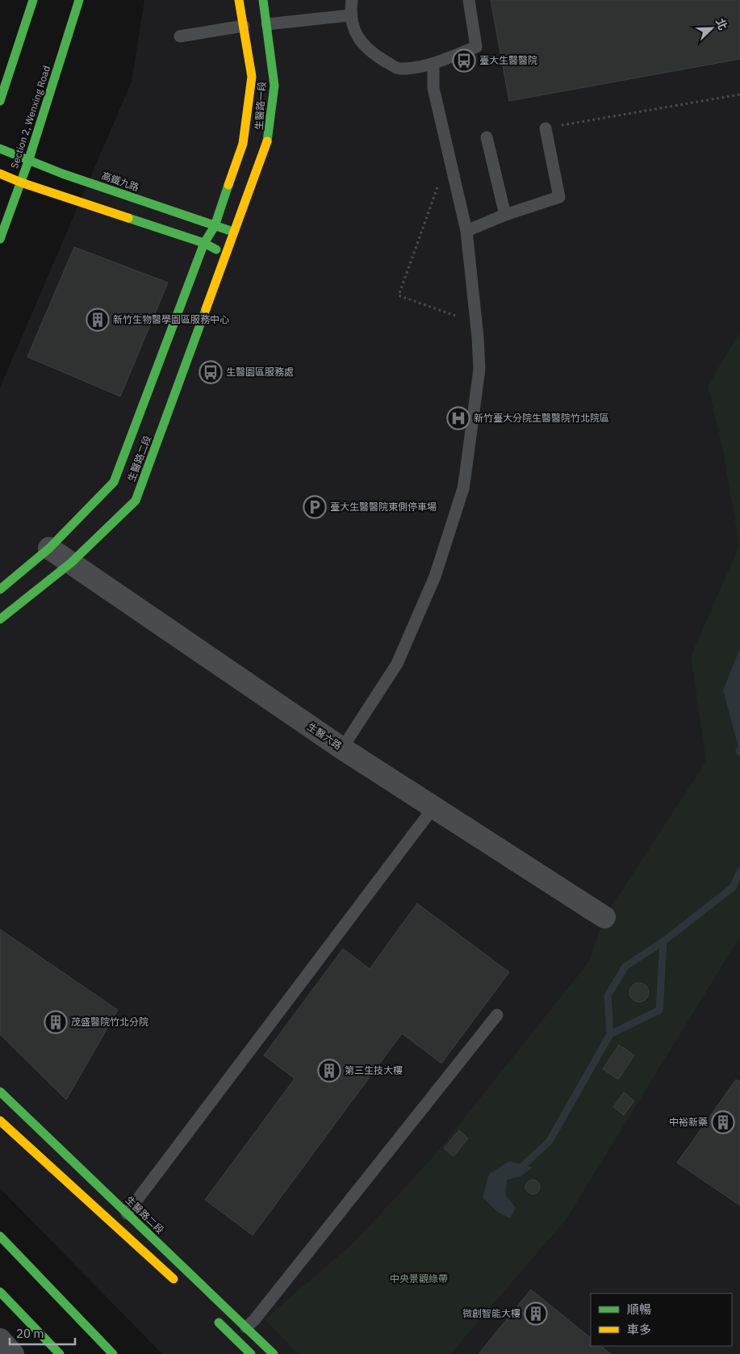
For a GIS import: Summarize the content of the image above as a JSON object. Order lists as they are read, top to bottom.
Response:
{
  "streets": {
    "street": [
      "生醫路一段",
      "Section 2, Wenxing Road",
      "高鐵九路",
      "生醫路二段",
      "生醫六路"
    ]
  },
  "crossings": [
    ["生醫路一段", "高鐵九路"],
    ["生醫路一段", "生醫路二段"],
    ["Section 2, Wenxing Road", "高鐵九路"],
    ["高鐵九路", "生醫路二段"],
    ["生醫路二段", "生醫六路"]
  ],
  "parks": ["中央景觀綠帶"],
  "places": {
    "bus stop": ["臺大生醫醫院", "生醫園區服務處"],
    "building": [
      "新竹生物醫學園區服務中心",
      "茂盛醫院竹北分院",
      "第三生技大樓",
      "中裕新藥",
      "微創智能大樓"
    ],
    "hospital": ["新竹臺大分院生醫醫院竹北院區"],
    "parking": ["臺大生醫醫院東側停車場"]
  },
  "legend": ["順暢", "車多"],
  "scale_bar": "20 m",
  "north": "top right"
}
